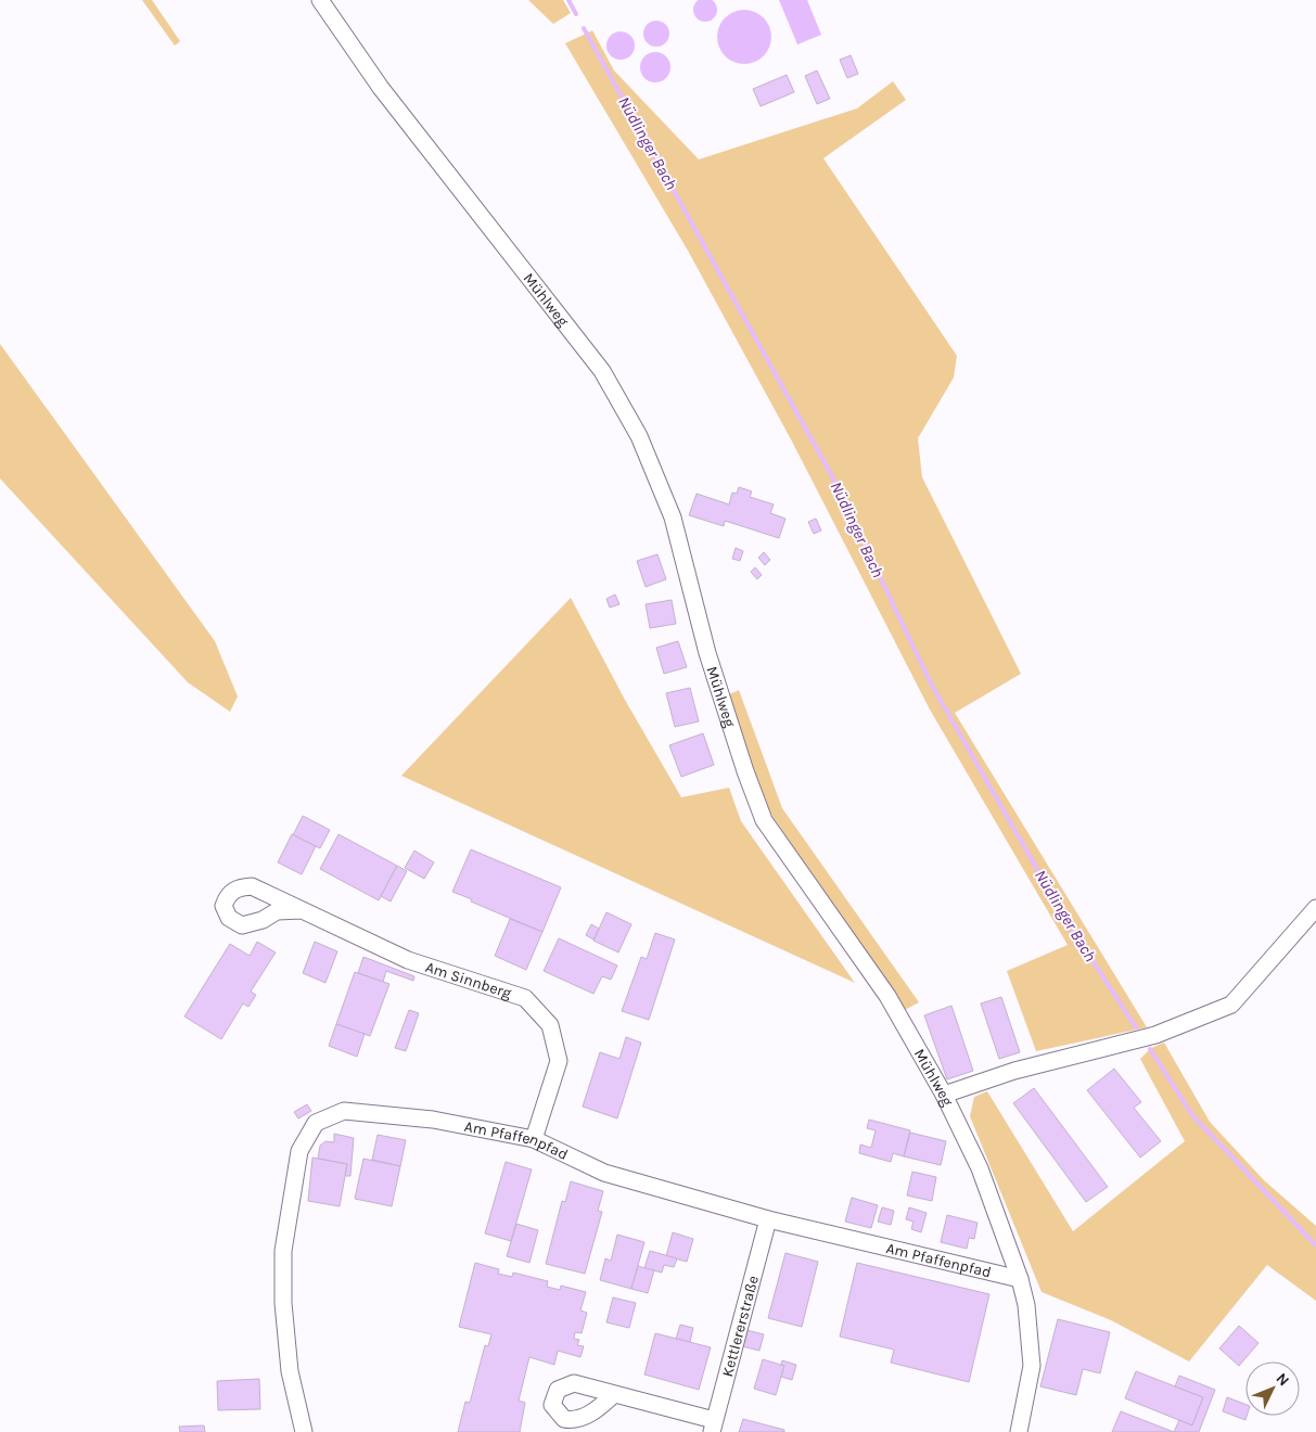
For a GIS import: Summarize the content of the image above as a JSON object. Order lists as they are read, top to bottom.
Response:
{
  "streets": {
    "street": [
      "Mühlweg",
      "Am Sinnberg",
      "Am Pfaffenpfad",
      "Kettlererstraße"
    ]
  },
  "crossings": [
    ["Mühlweg", "Am Pfaffenpfad"],
    ["Am Sinnberg", "Am Pfaffenpfad"],
    ["Am Pfaffenpfad", "Kettlererstraße"]
  ],
  "water": ["Nüdlinger Bach"],
  "north": "top right"
}
